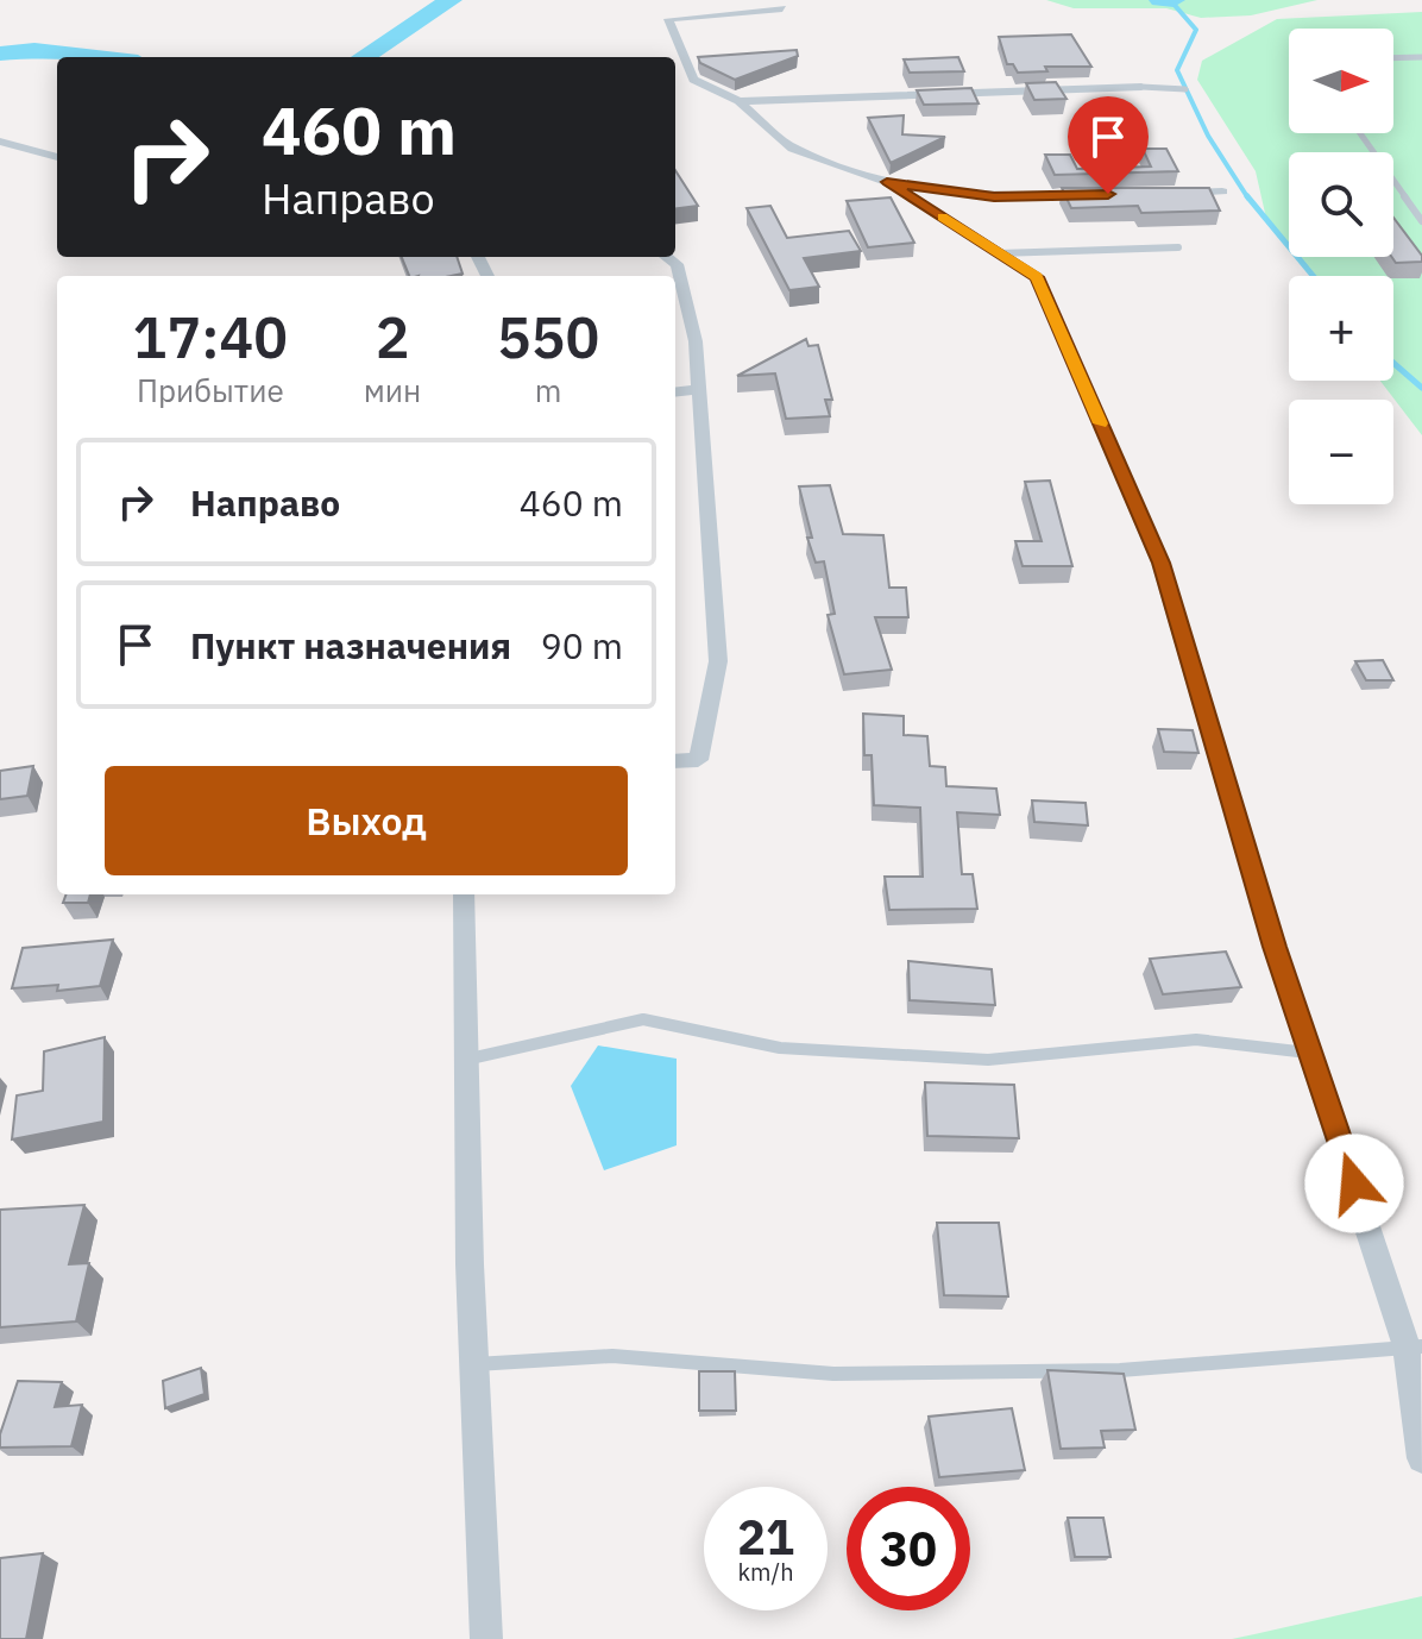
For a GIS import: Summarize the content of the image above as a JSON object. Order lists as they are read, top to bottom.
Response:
{
  "north": "right",
  "page": {
    "map_buttons": ["+", "−"],
    "turn": ["460 m", "Направо"],
    "eta": [
      "17:40",
      "Прибытие",
      "2",
      "мин",
      "550",
      "m"
    ],
    "list": [
      {
        "name": "Направо",
        "value": "460 m"
      },
      {
        "name": "Пункт назначения",
        "value": "90 m"
      }
    ],
    "buttons": "Выход",
    "speed": "21 km/h",
    "limit": "30"
  }
}
